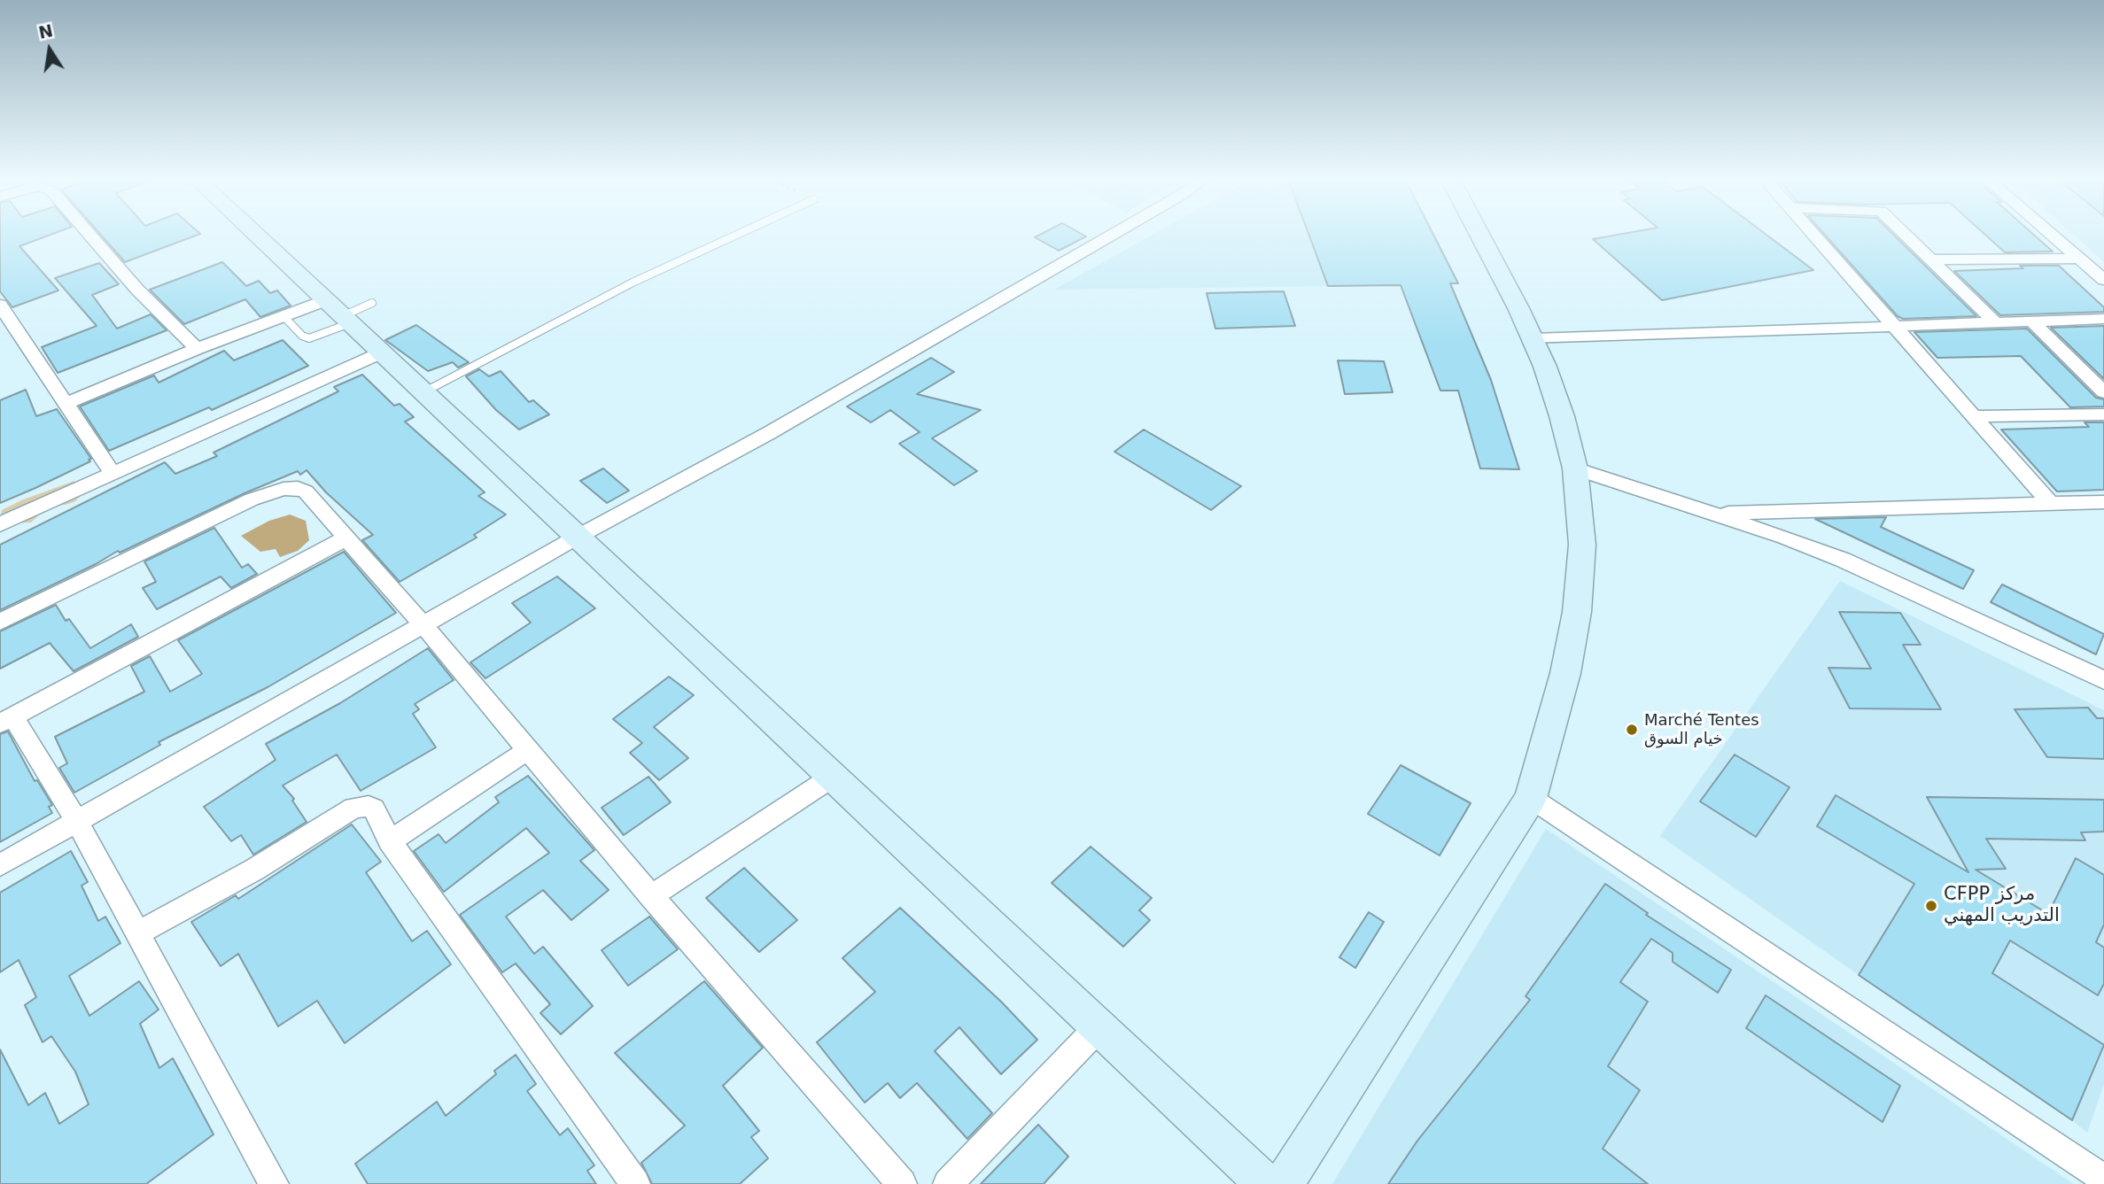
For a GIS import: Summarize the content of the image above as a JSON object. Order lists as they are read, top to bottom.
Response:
{
  "places": ["Marché Tentes خيام السوق", "CFPP مركز التدريب المهني"],
  "north": "top"
}
